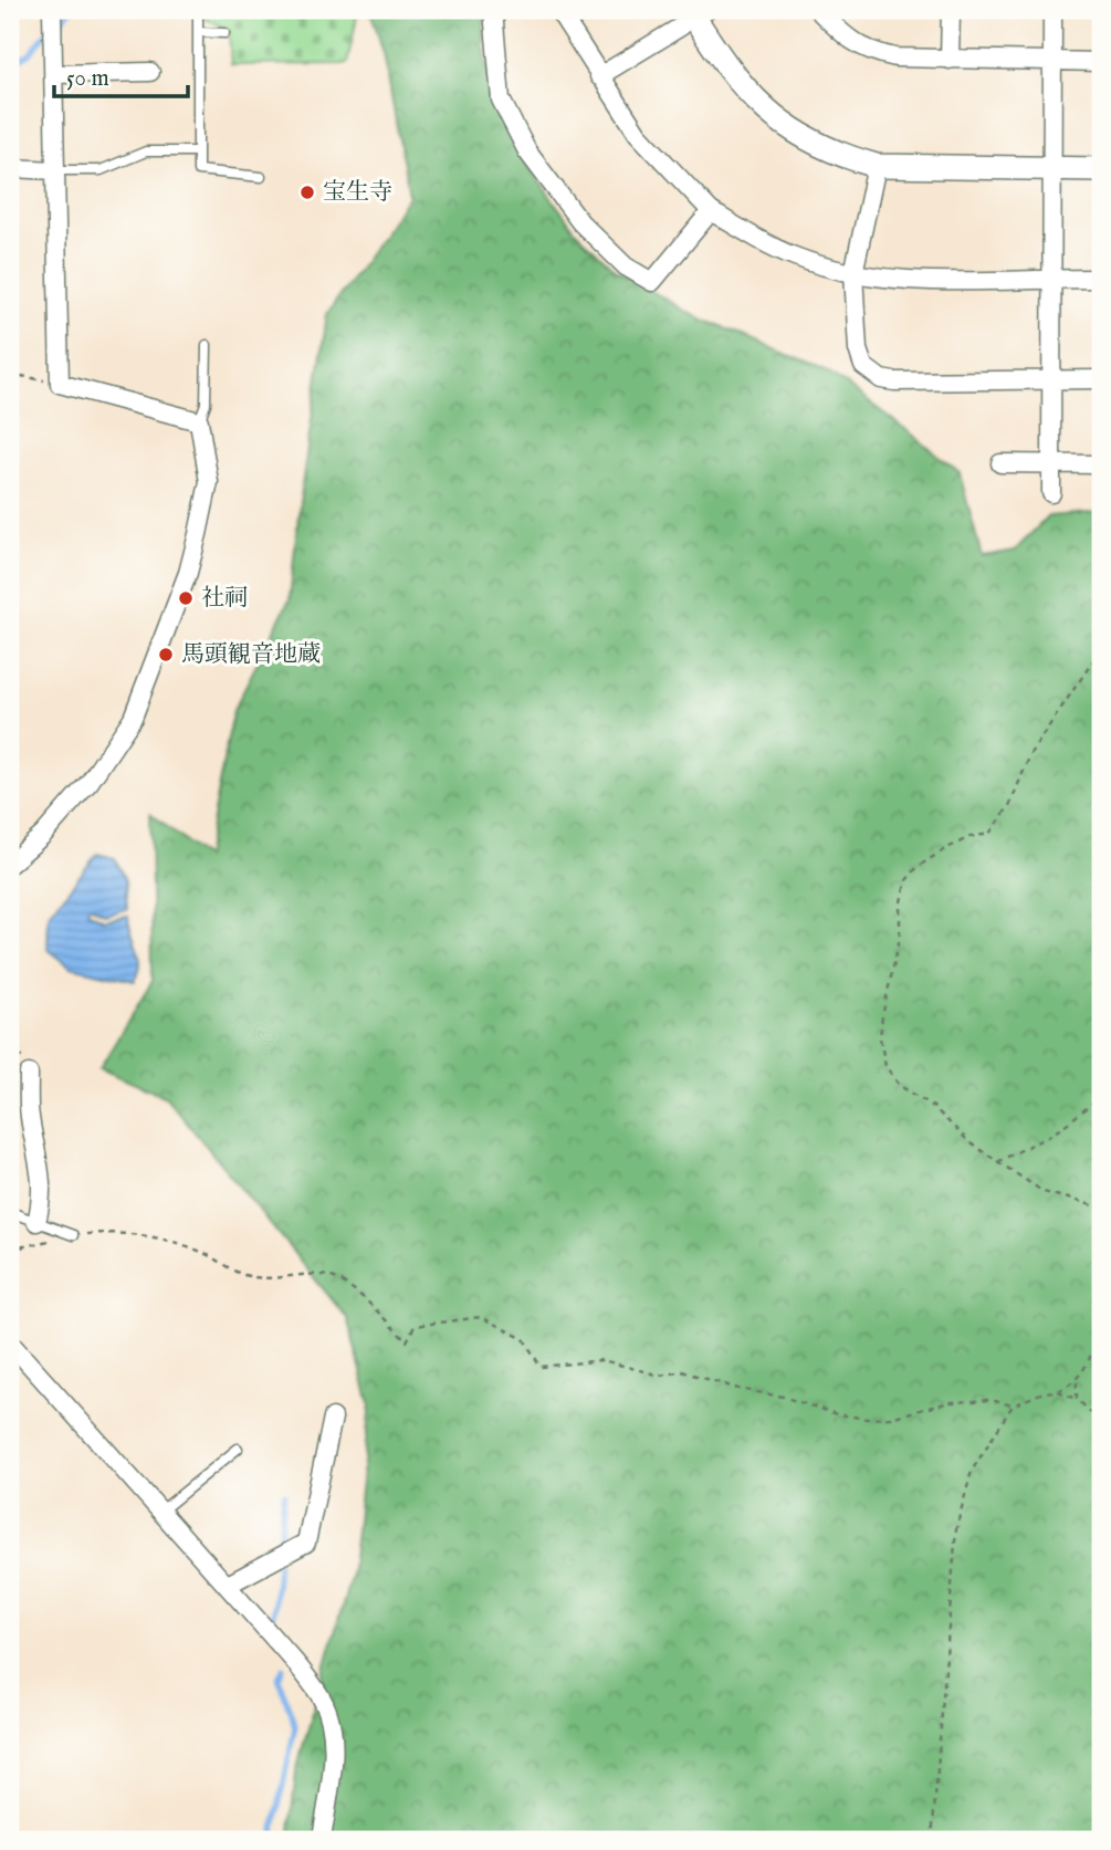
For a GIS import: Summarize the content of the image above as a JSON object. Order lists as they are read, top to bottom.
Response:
{
  "places": ["宝生寺", "社祠", "馬頭観音地蔵"],
  "scale_bar": "50 m"
}
